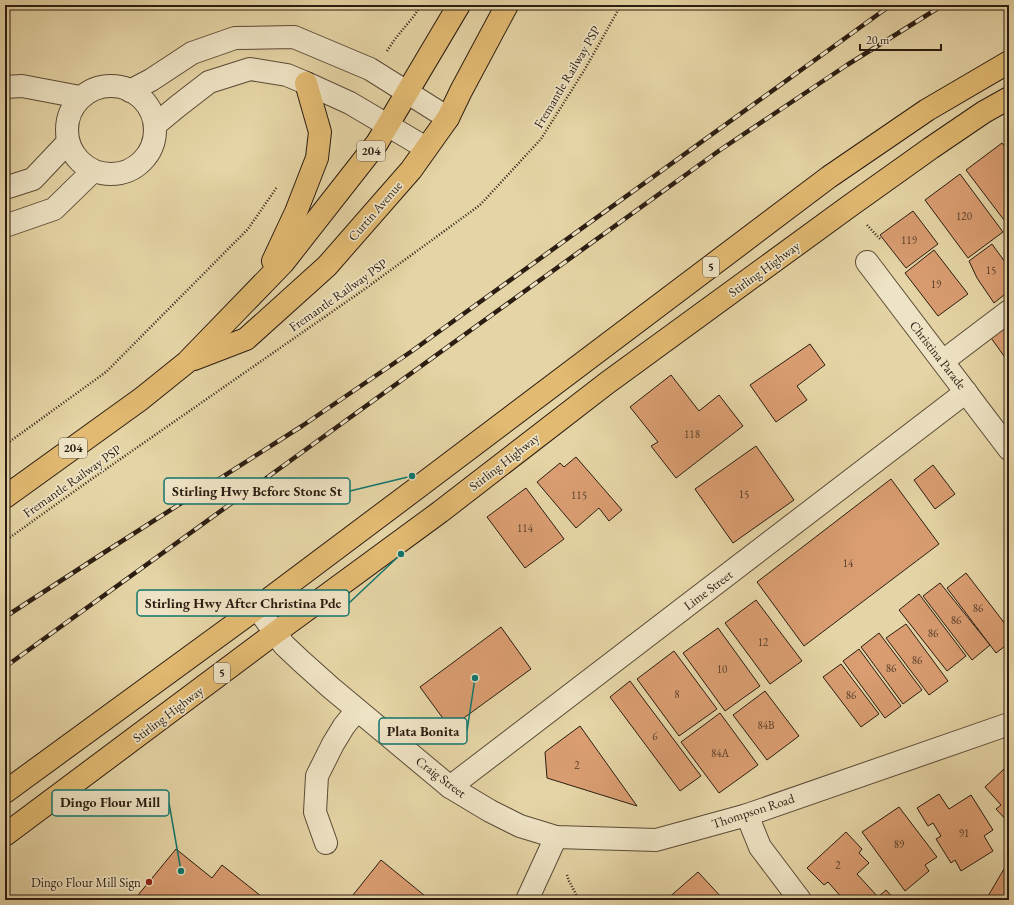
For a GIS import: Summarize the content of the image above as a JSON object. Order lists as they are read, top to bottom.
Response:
{
  "streets": {
    "main road": [
      "204",
      "Curtin Avenue",
      "5",
      "Stirling Highway"
    ],
    "street": [
      "Christina Parade",
      "Lime Street",
      "Craig Street",
      "Thompson Road"
    ],
    "path": ["Fremantle Railway PSP"]
  },
  "crossings": [
    ["5", "Craig Street"],
    ["Stirling Highway", "Craig Street"],
    ["Christina Parade", "Lime Street"],
    ["Lime Street", "Craig Street"],
    ["Craig Street", "Thompson Road"]
  ],
  "places": [
    "Stirling Hwy Before Stone St",
    "Stirling Hwy After Christina Pde",
    "Plata Bonita",
    "Dingo Flour Mill",
    "Dingo Flour Mill Sign"
  ],
  "house_numbers": [
    "120",
    "119",
    "15",
    "19",
    "118",
    "15",
    "115",
    "114",
    "14",
    "86",
    "86",
    "86",
    "12",
    "86",
    "86",
    "10",
    "8",
    "86",
    "84B",
    "6",
    "84A",
    "2",
    "91",
    "89",
    "2"
  ],
  "scale_bar": "20 m"
}
